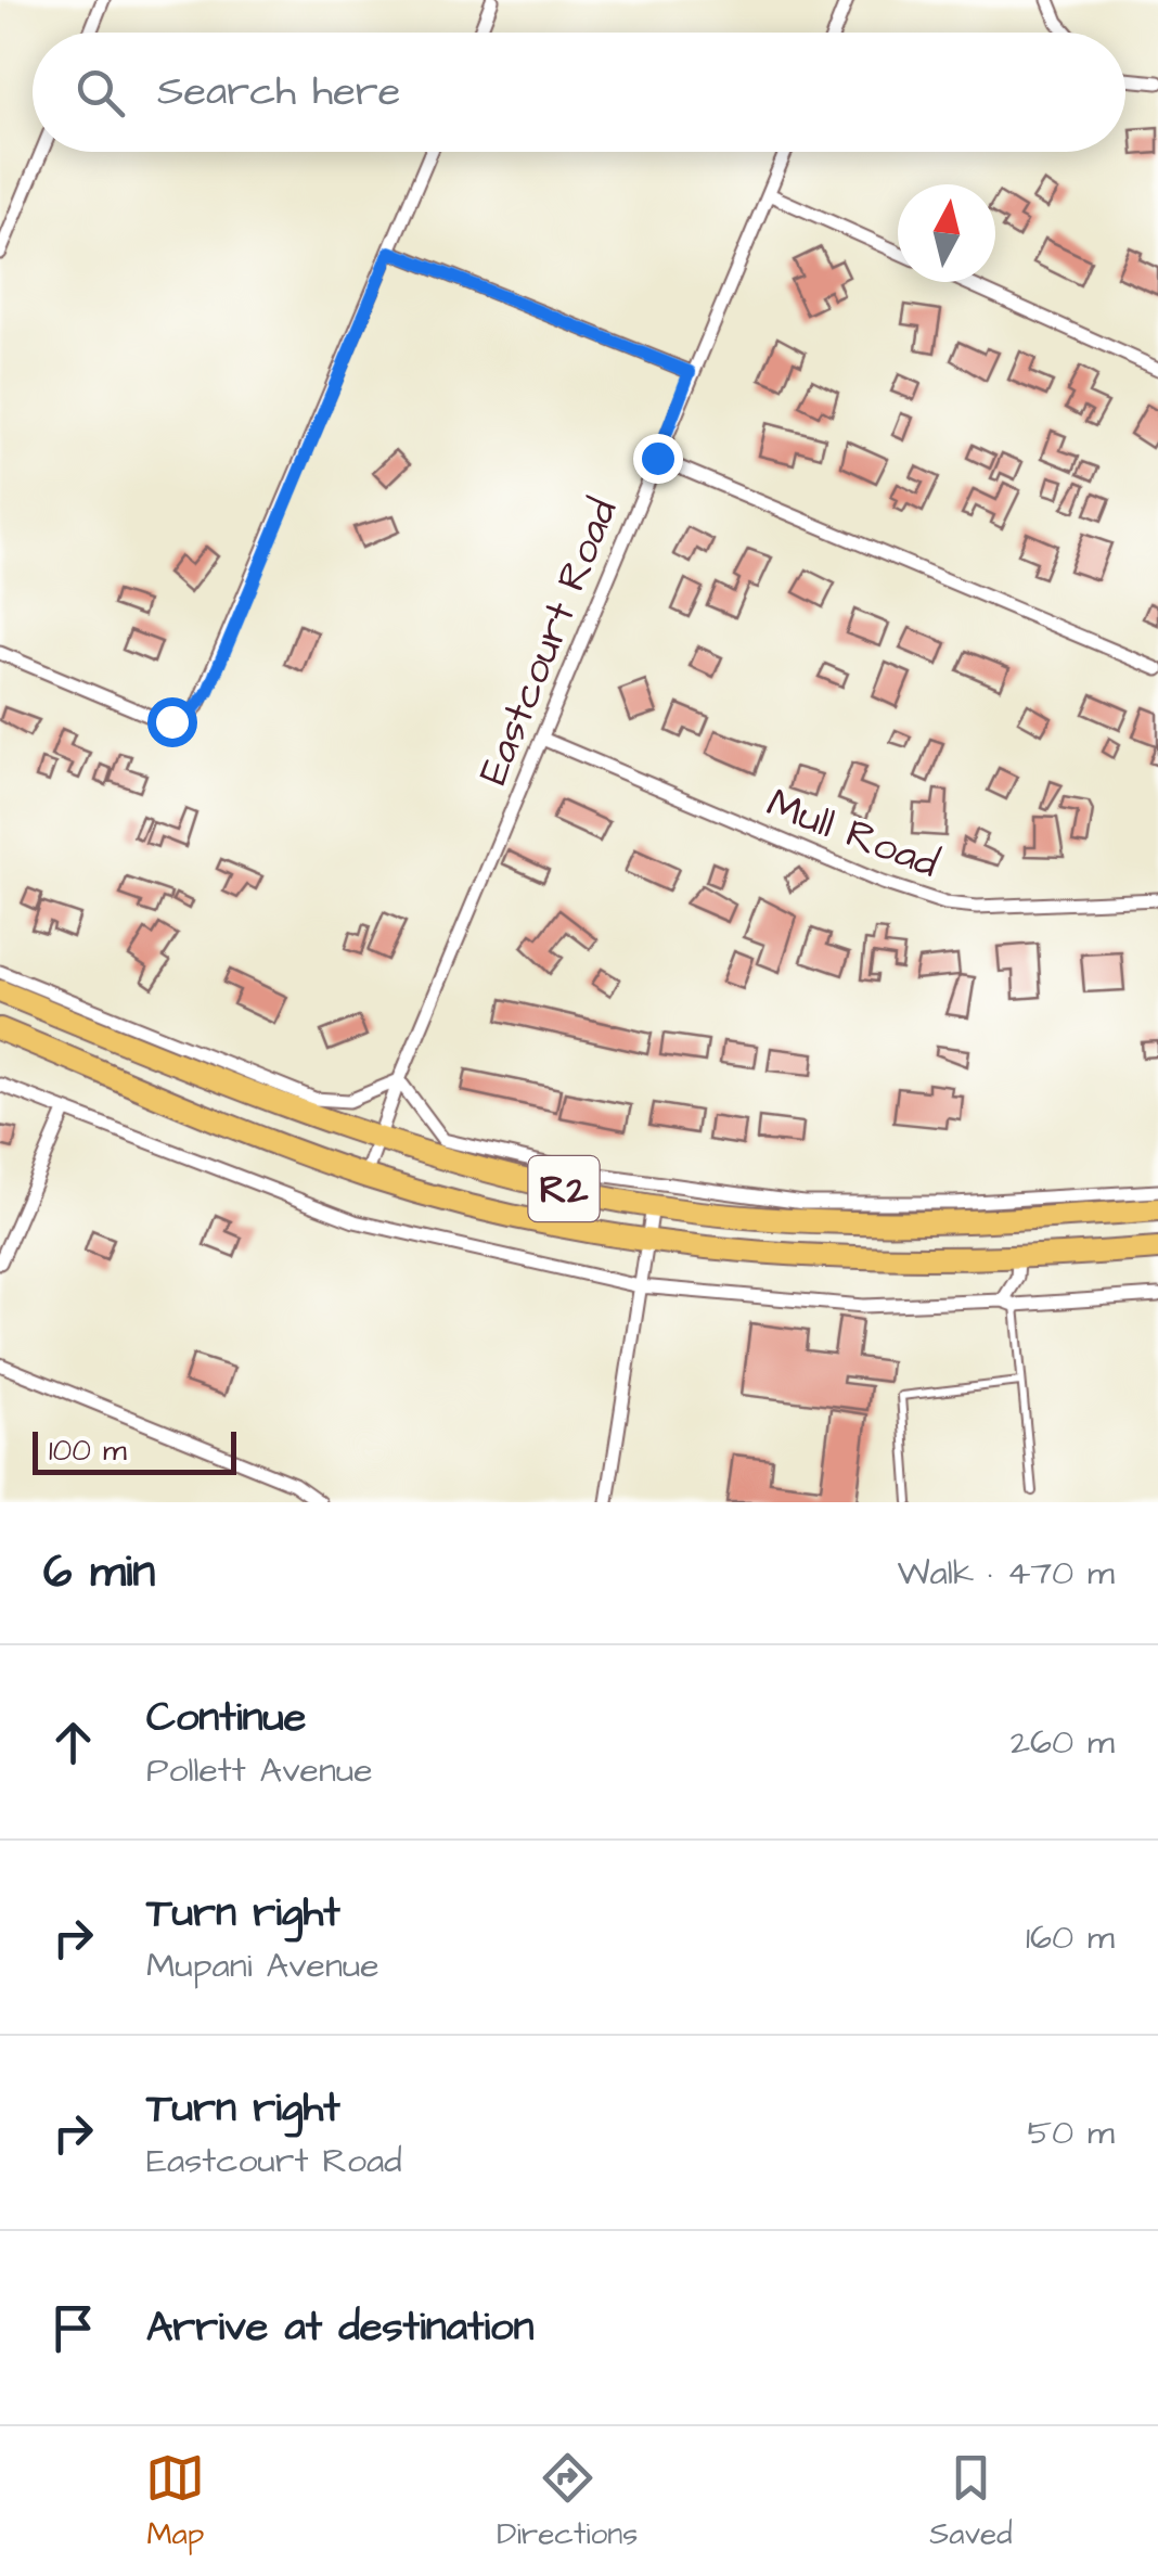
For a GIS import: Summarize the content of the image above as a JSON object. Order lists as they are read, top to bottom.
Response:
{
  "streets": {
    "highway": ["R2"],
    "street": ["Eastcourt Road", "Mull Road"]
  },
  "crossings": [
    ["Eastcourt Road", "Mull Road"],
    ["Eastcourt Road", "R2"]
  ],
  "scale_bar": "100 m",
  "north": "top",
  "page": {
    "search": "Search here",
    "scale": "100 m",
    "heading": ["6 min", "Walk · 470 m"],
    "list": [
      ["Continue", "Pollett Avenue", "260 m"],
      ["Turn right", "Mupani Avenue", "160 m"],
      ["Turn right", "Eastcourt Road", "50 m"],
      "Arrive at destination"
    ],
    "nav": ["Map", "Directions", "Saved"]
  }
}
